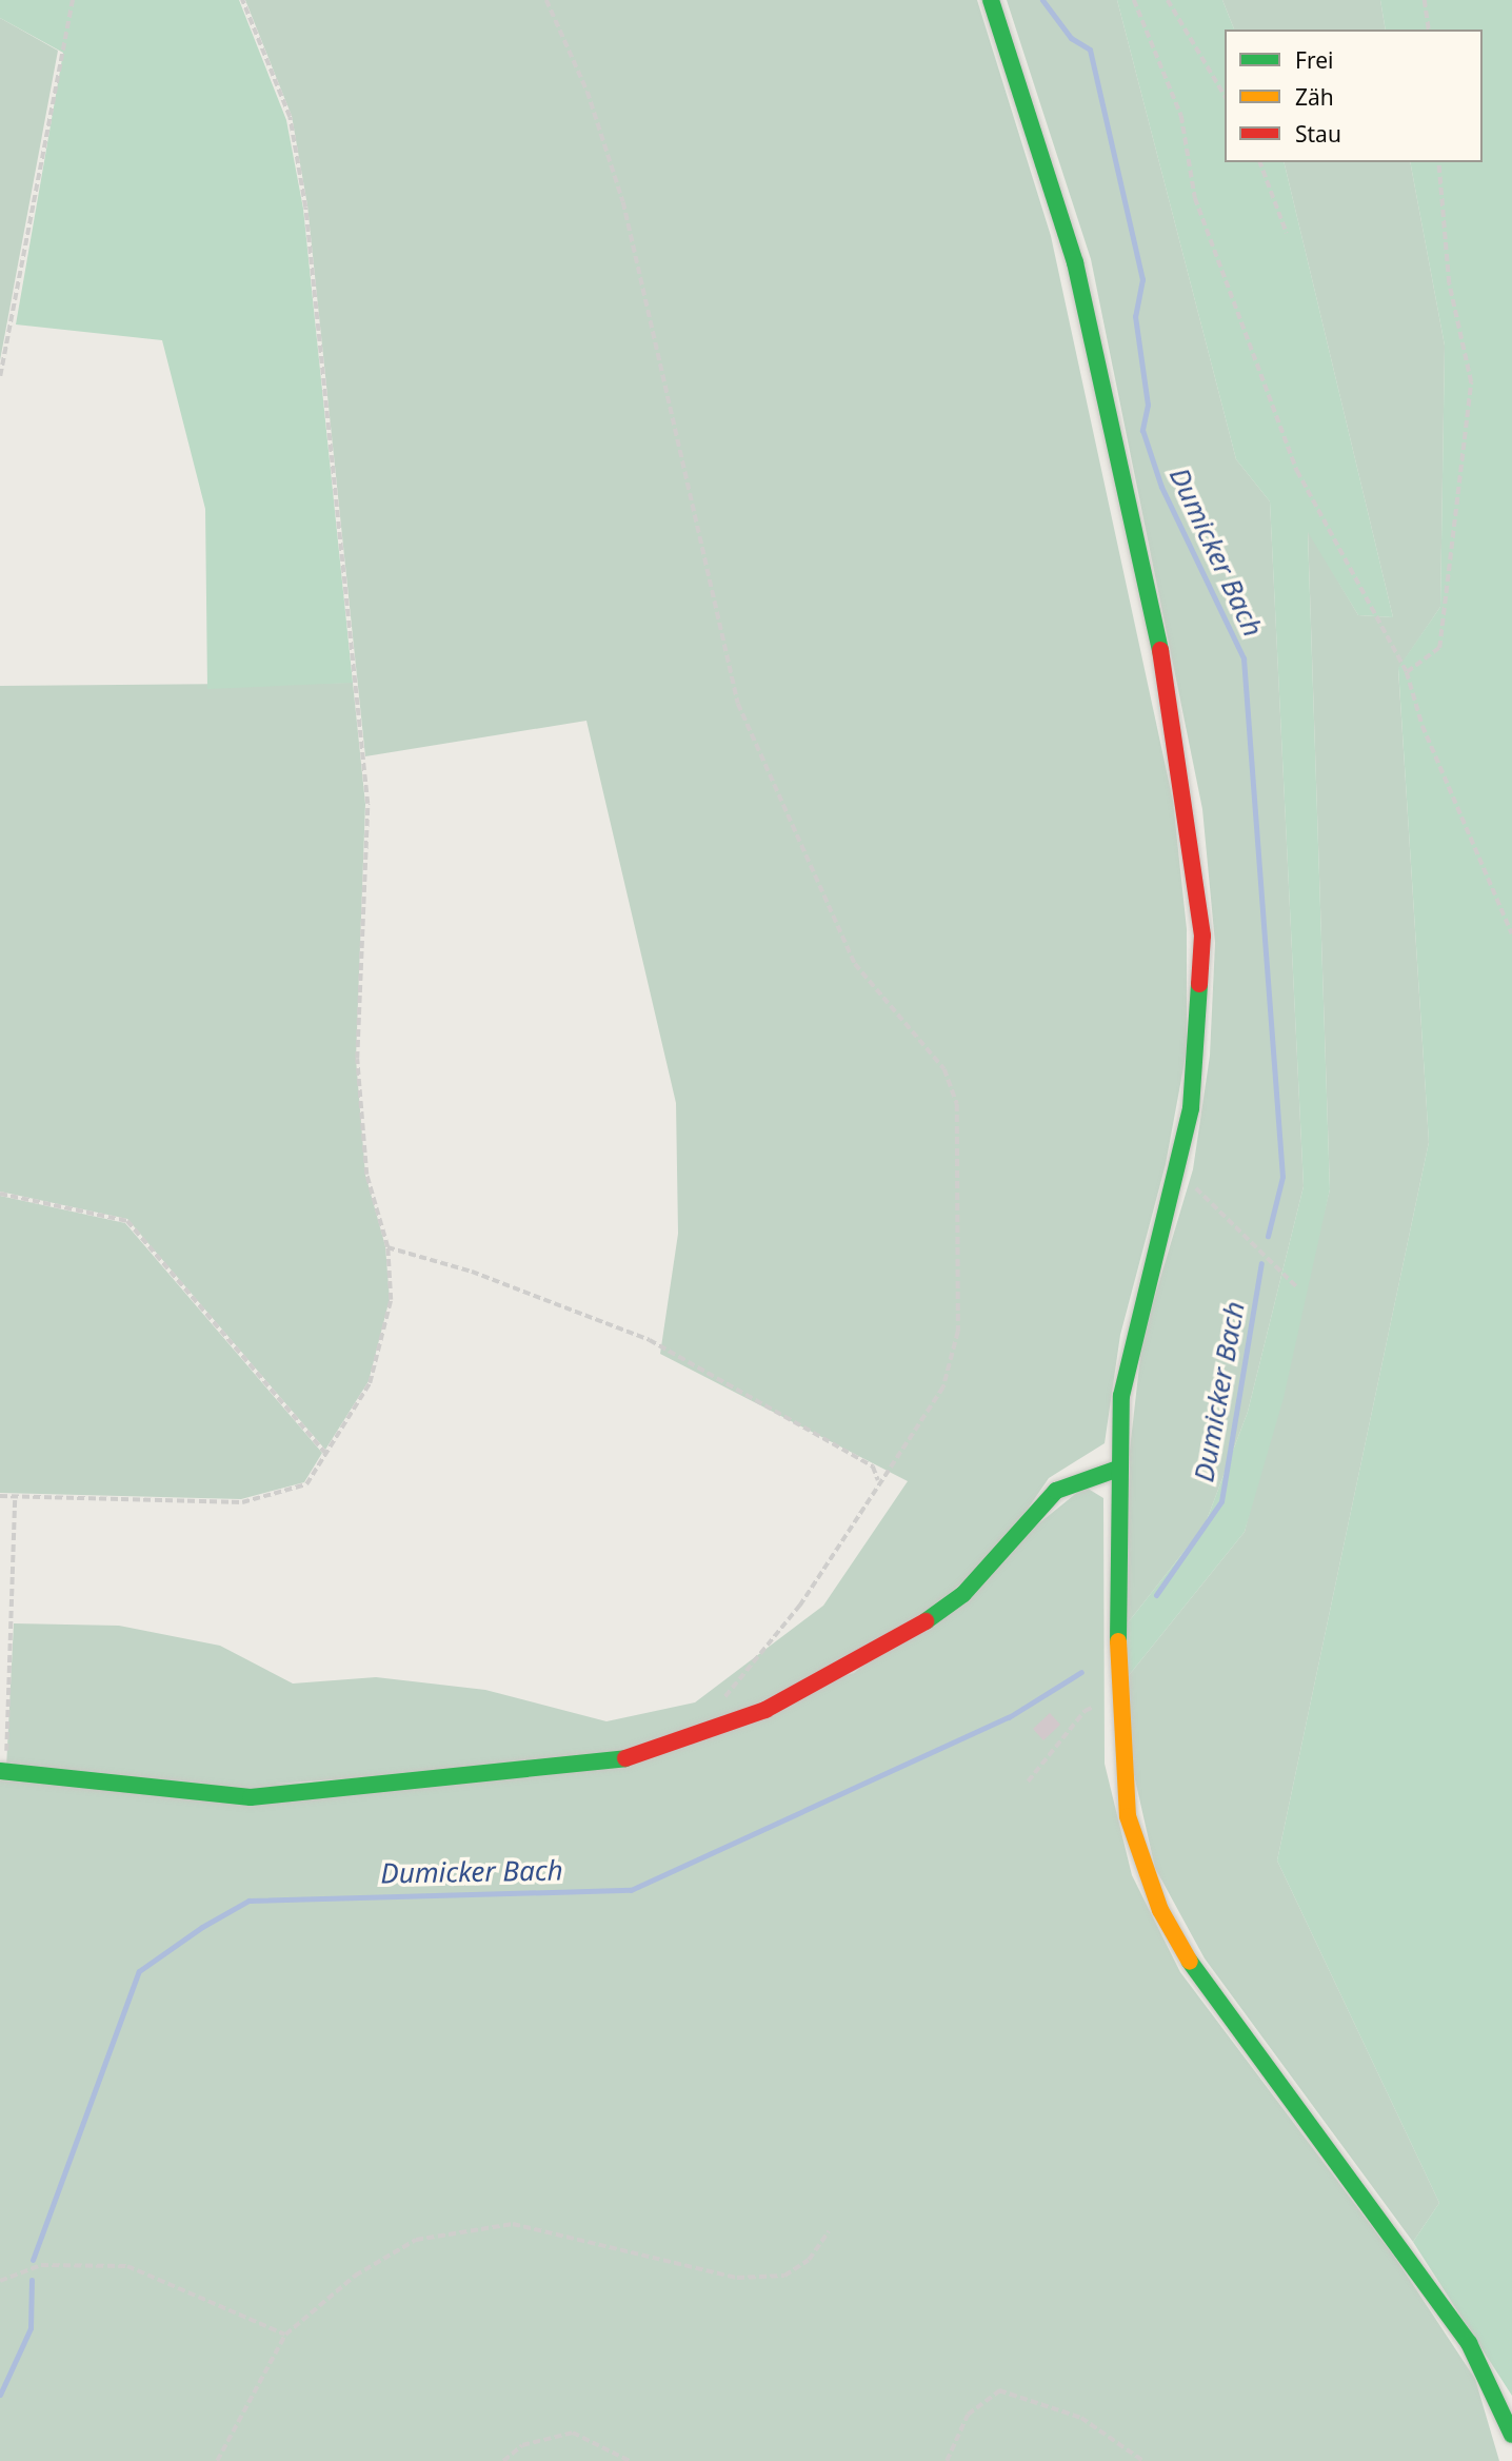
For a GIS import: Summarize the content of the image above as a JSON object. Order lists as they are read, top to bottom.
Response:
{
  "water": ["Dumicker Bach"],
  "legend": ["Frei", "Zäh", "Stau"]
}
